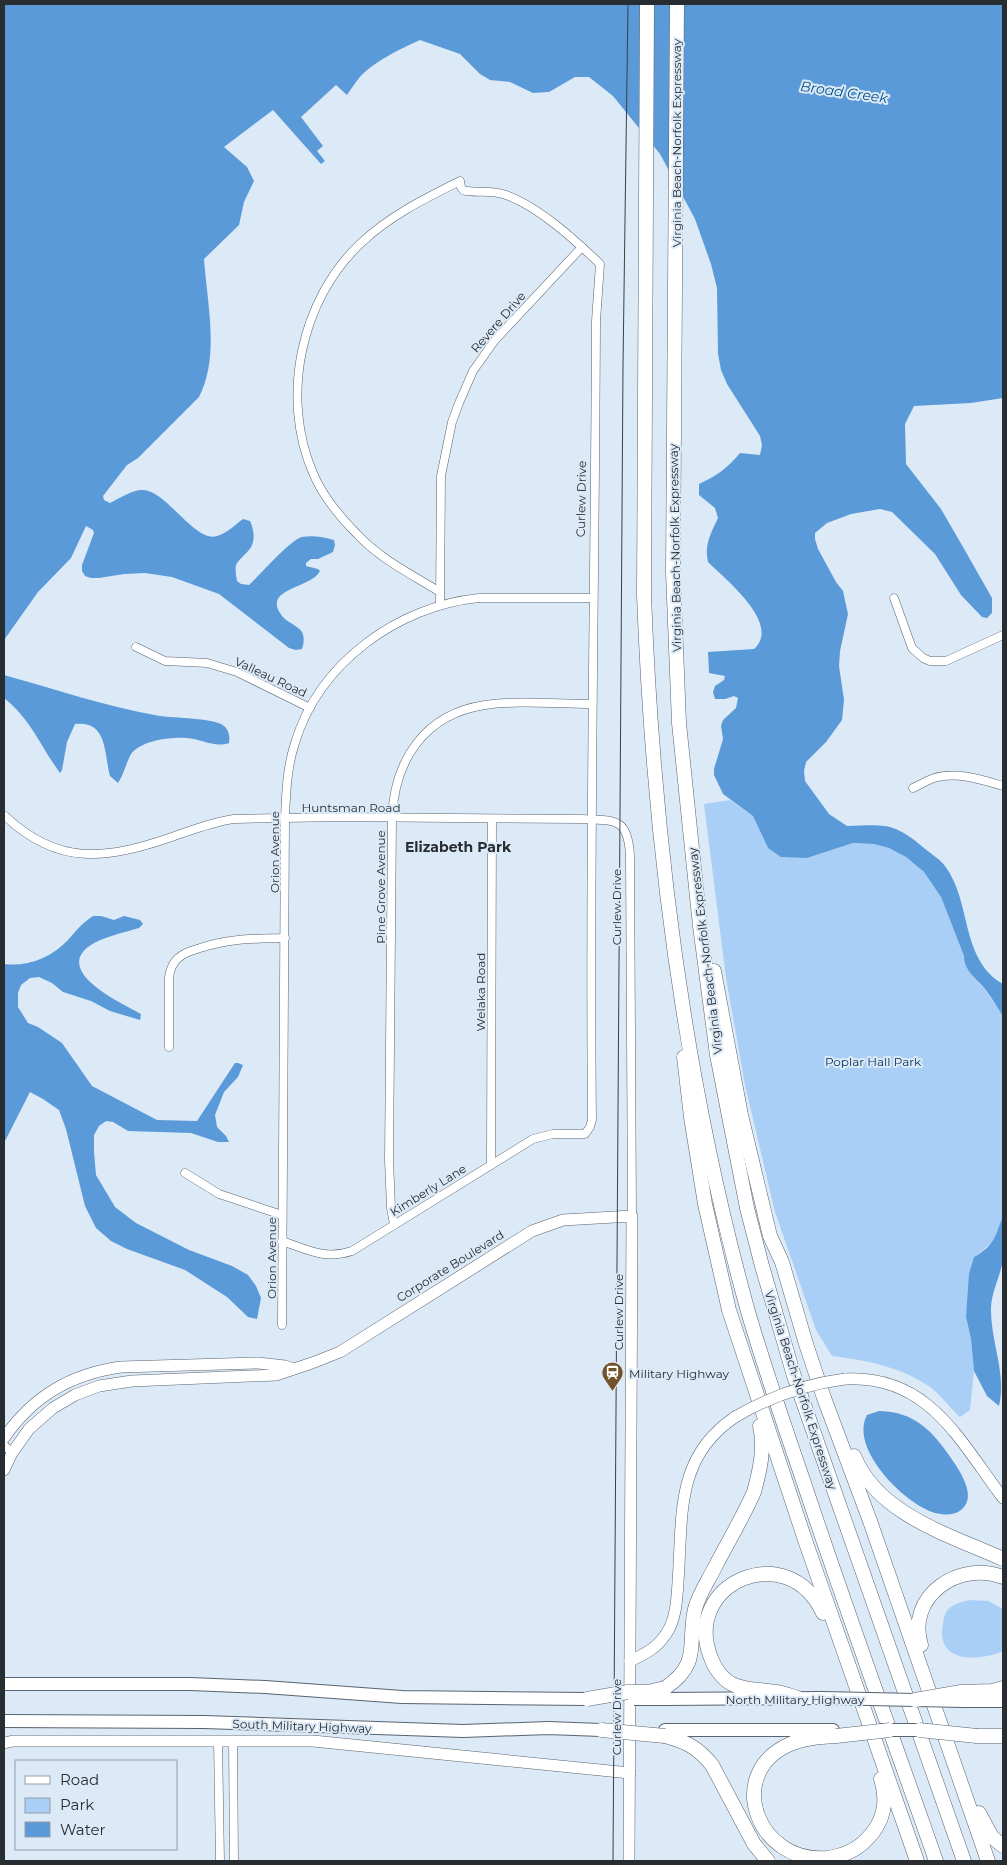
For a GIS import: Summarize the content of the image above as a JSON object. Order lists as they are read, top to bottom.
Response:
{
  "streets": {
    "highway": ["Virginia Beach-Norfolk Expressway"],
    "main road": ["North Military Highway", "South Military Highway"],
    "street": [
      "Revere Drive",
      "Curlew Drive",
      "Valleau Road",
      "Huntsman Road",
      "Orion Avenue",
      "Pine Grove Avenue",
      "Welaka Road",
      "Kimberly Lane",
      "Corporate Boulevard"
    ]
  },
  "crossings": [
    ["Revere Drive", "Curlew Drive"],
    ["Revere Drive", "Orion Avenue"],
    ["Curlew Drive", "Huntsman Road"],
    ["Curlew Drive", "Orion Avenue"],
    ["Curlew Drive", "Pine Grove Avenue"],
    ["Curlew Drive", "Kimberly Lane"],
    ["Curlew Drive", "Corporate Boulevard"],
    ["Valleau Road", "Orion Avenue"],
    ["Huntsman Road", "Orion Avenue"],
    ["Huntsman Road", "Pine Grove Avenue"],
    ["Huntsman Road", "Welaka Road"],
    ["Orion Avenue", "Kimberly Lane"],
    ["Pine Grove Avenue", "Kimberly Lane"],
    ["Welaka Road", "Kimberly Lane"]
  ],
  "districts": ["Elizabeth Park"],
  "water": ["Broad Creek"],
  "parks": ["Poplar Hall Park"],
  "places": {
    "station": ["Military Highway"]
  },
  "legend": ["Road", "Park", "Water"]
}
